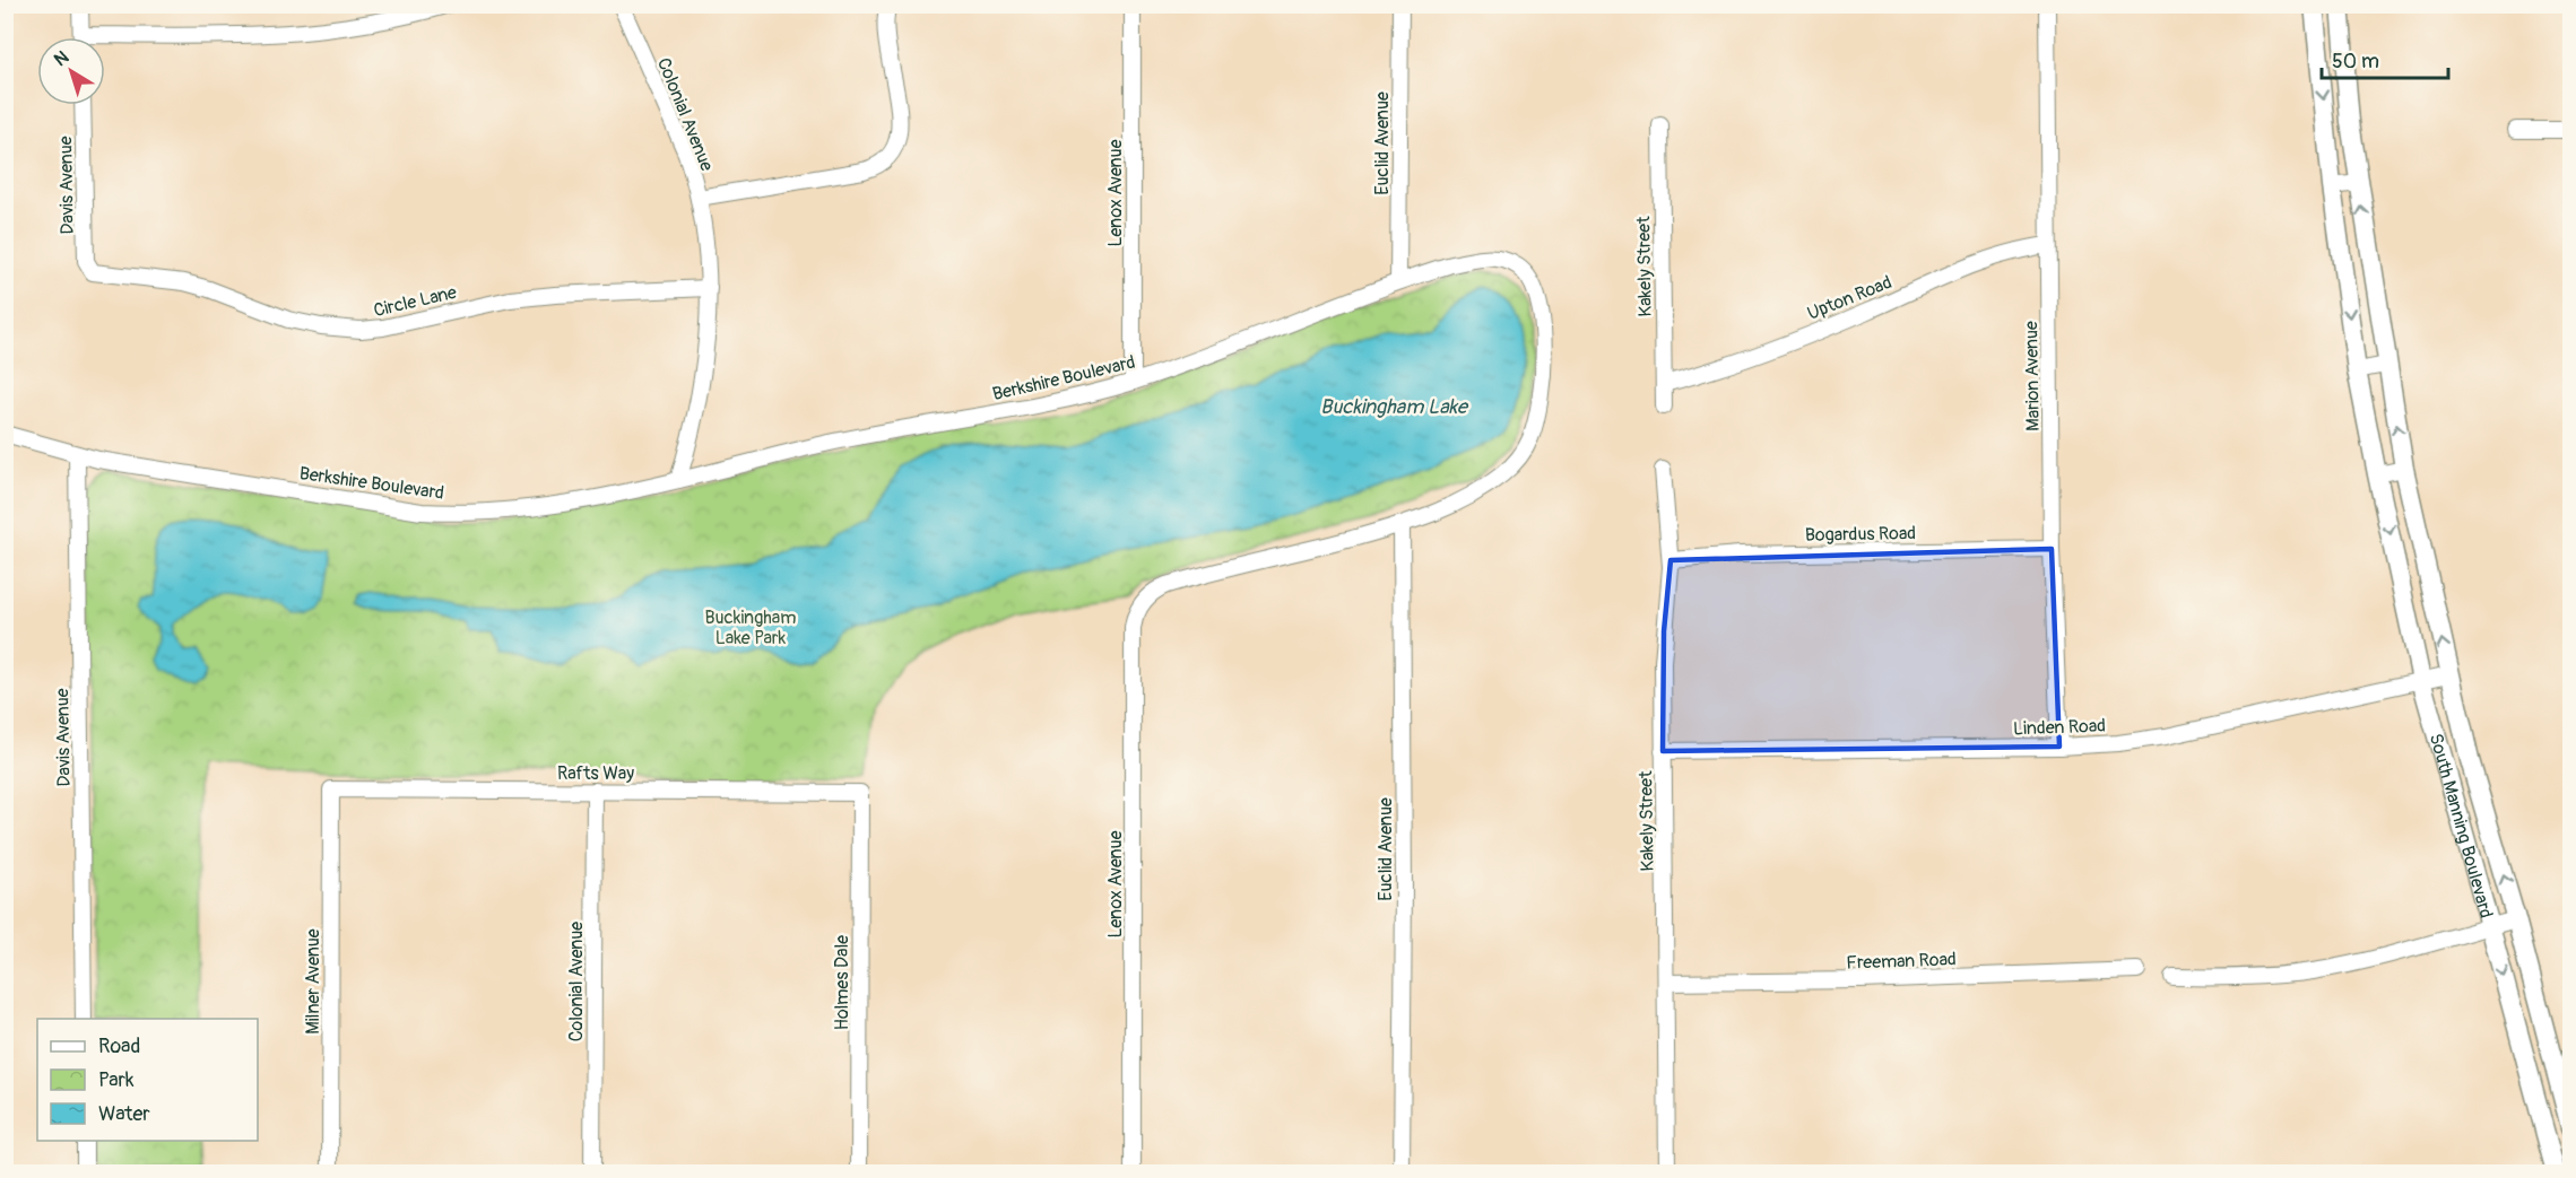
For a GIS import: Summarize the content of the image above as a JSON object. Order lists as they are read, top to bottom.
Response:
{
  "streets": {
    "street": [
      "Colonial Avenue",
      "Euclid Avenue",
      "Davis Avenue",
      "Lenox Avenue",
      "Kakely Street",
      "Upton Road",
      "Circle Lane",
      "Marion Avenue",
      "Berkshire Boulevard",
      "Bogardus Road",
      "Linden Road",
      "Rafts Way",
      "South Manning Boulevard",
      "Freeman Road",
      "Milner Avenue",
      "Holmes Dale"
    ]
  },
  "crossings": [
    ["Colonial Avenue", "Circle Lane"],
    ["Colonial Avenue", "Berkshire Boulevard"],
    ["Colonial Avenue", "Rafts Way"],
    ["Euclid Avenue", "Berkshire Boulevard"],
    ["Davis Avenue", "Circle Lane"],
    ["Davis Avenue", "Berkshire Boulevard"],
    ["Lenox Avenue", "Berkshire Boulevard"],
    ["Kakely Street", "Upton Road"],
    ["Kakely Street", "Bogardus Road"],
    ["Kakely Street", "Linden Road"],
    ["Kakely Street", "Freeman Road"],
    ["Upton Road", "Marion Avenue"],
    ["Marion Avenue", "Bogardus Road"],
    ["Marion Avenue", "Linden Road"],
    ["Linden Road", "South Manning Boulevard"],
    ["Rafts Way", "Milner Avenue"],
    ["Rafts Way", "Holmes Dale"]
  ],
  "water": ["Buckingham Lake"],
  "parks": ["Buckingham Lake Park"],
  "legend": ["Road", "Park", "Water"],
  "scale_bar": "50 m",
  "north": "top left"
}
